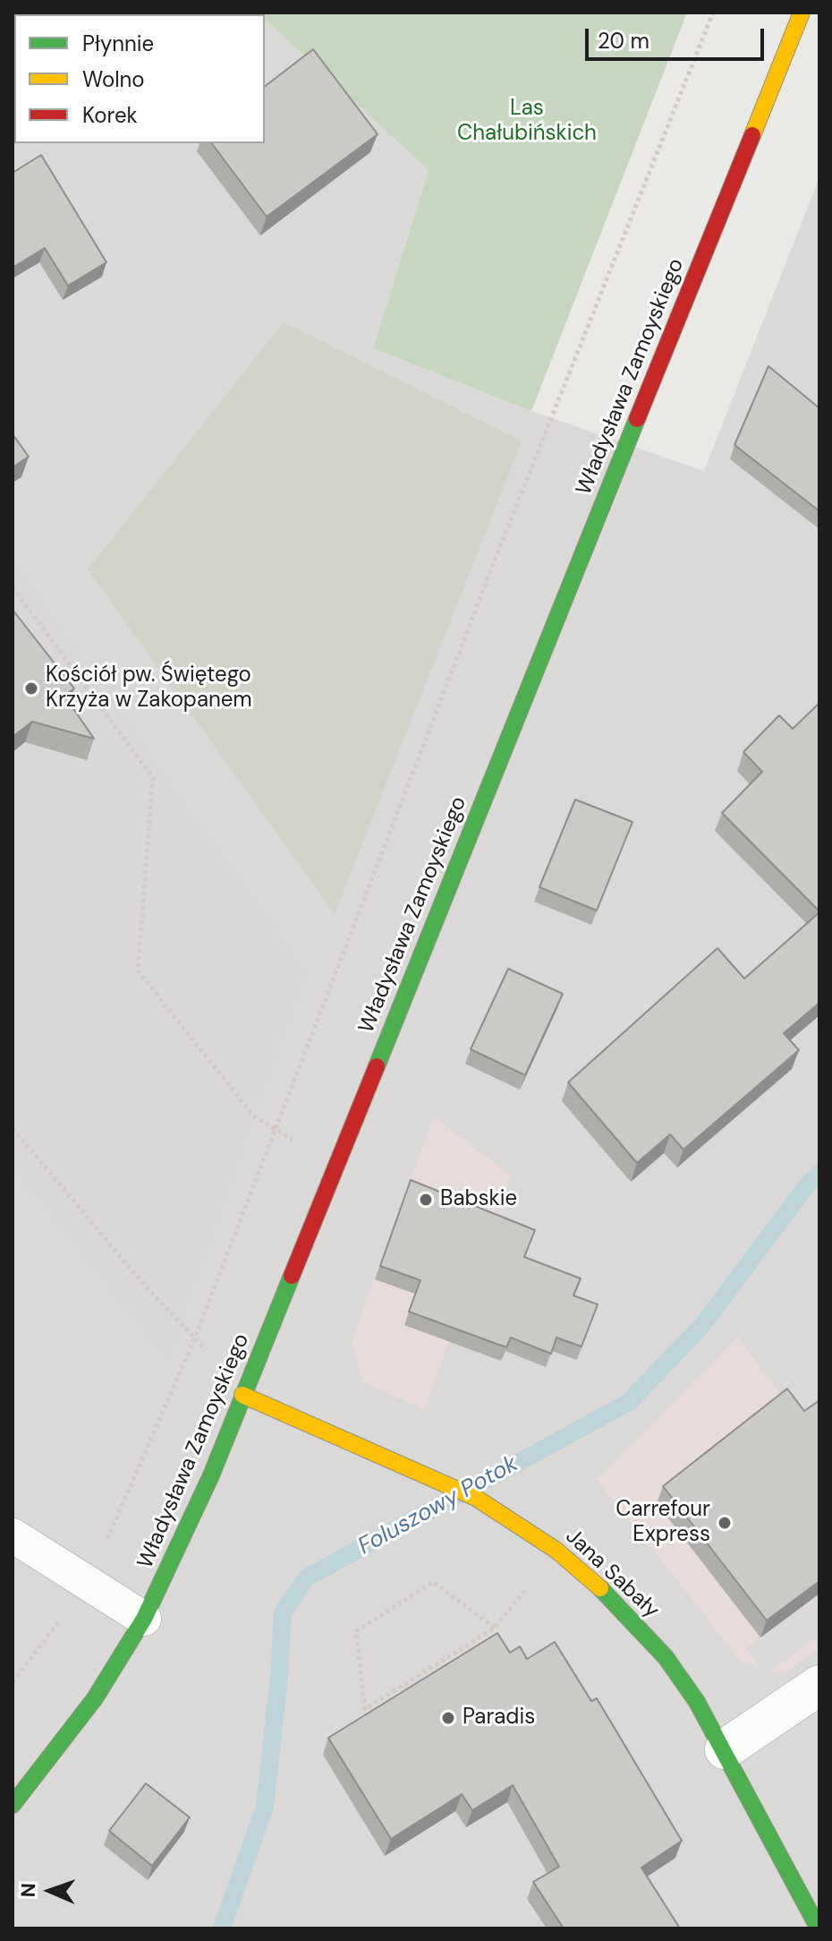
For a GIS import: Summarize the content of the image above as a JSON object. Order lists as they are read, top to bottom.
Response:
{
  "streets": {
    "street": ["Władysława Zamoyskiego", "Jana Sabały"]
  },
  "crossings": [
    ["Władysława Zamoyskiego", "Jana Sabały"]
  ],
  "water": ["Foluszowy Potok"],
  "parks": ["Las Chałubińskich"],
  "places": [
    "Kościół pw. Świętego Krzyża w Zakopanem",
    "Babskie",
    "Carrefour Express",
    "Paradis"
  ],
  "legend": ["Płynnie", "Wolno", "Korek"],
  "scale_bar": "20 m",
  "north": "left"
}
